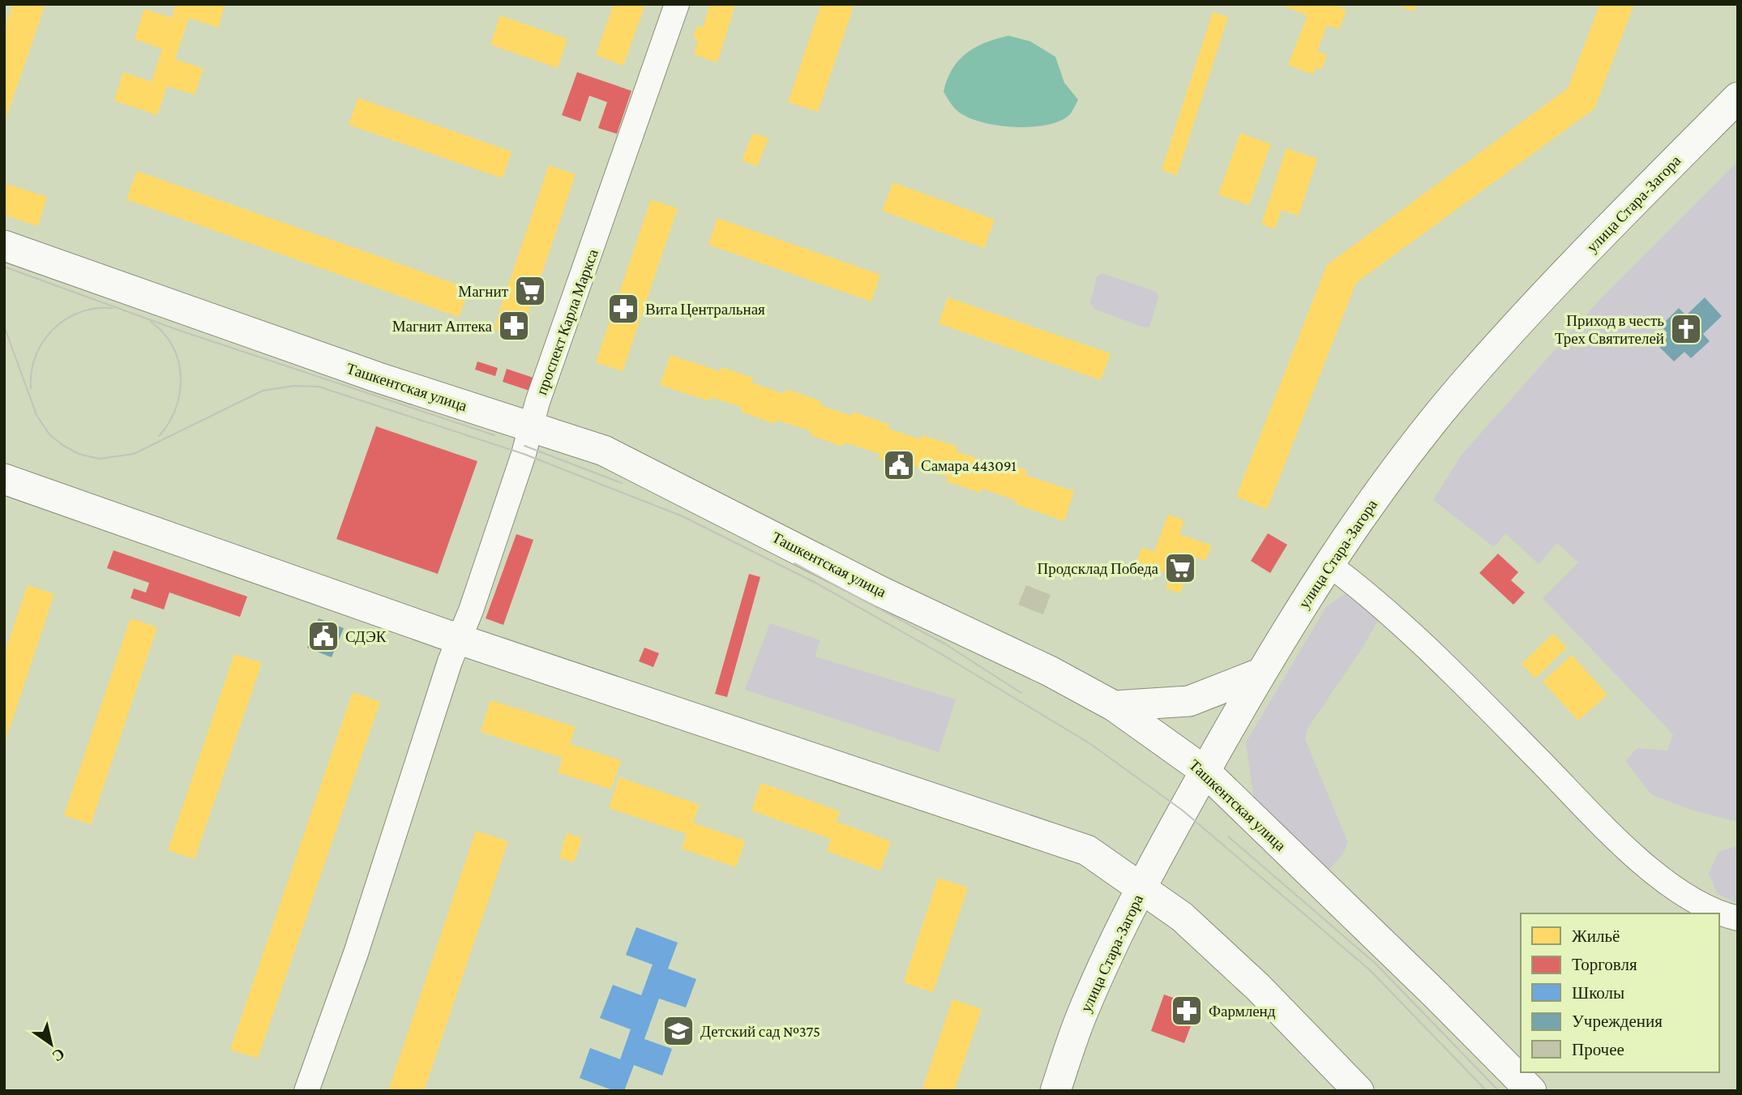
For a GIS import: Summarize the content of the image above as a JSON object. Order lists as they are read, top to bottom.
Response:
{
  "streets": {
    "main road": ["улица Стара-Загора", "Ташкентская улица"],
    "street": ["проспект Карла Маркса"]
  },
  "crossings": [
    ["улица Стара-Загора", "Ташкентская улица"],
    ["проспект Карла Маркса", "Ташкентская улица"]
  ],
  "places": {
    "supermarket": ["Магнит", "Продсклад Победа"],
    "pharmacy": ["Вита Центральная", "Магнит Аптека", "Фармленд"],
    "church": ["Приход в честь Трех Святителей"],
    "public building": ["Самара 443091", "СДЭК"],
    "school or university": ["Детский сад №375"]
  },
  "legend": [
    "Жильё",
    "Торговля",
    "Школы",
    "Учреждения",
    "Прочее"
  ],
  "north": "bottom right"
}
